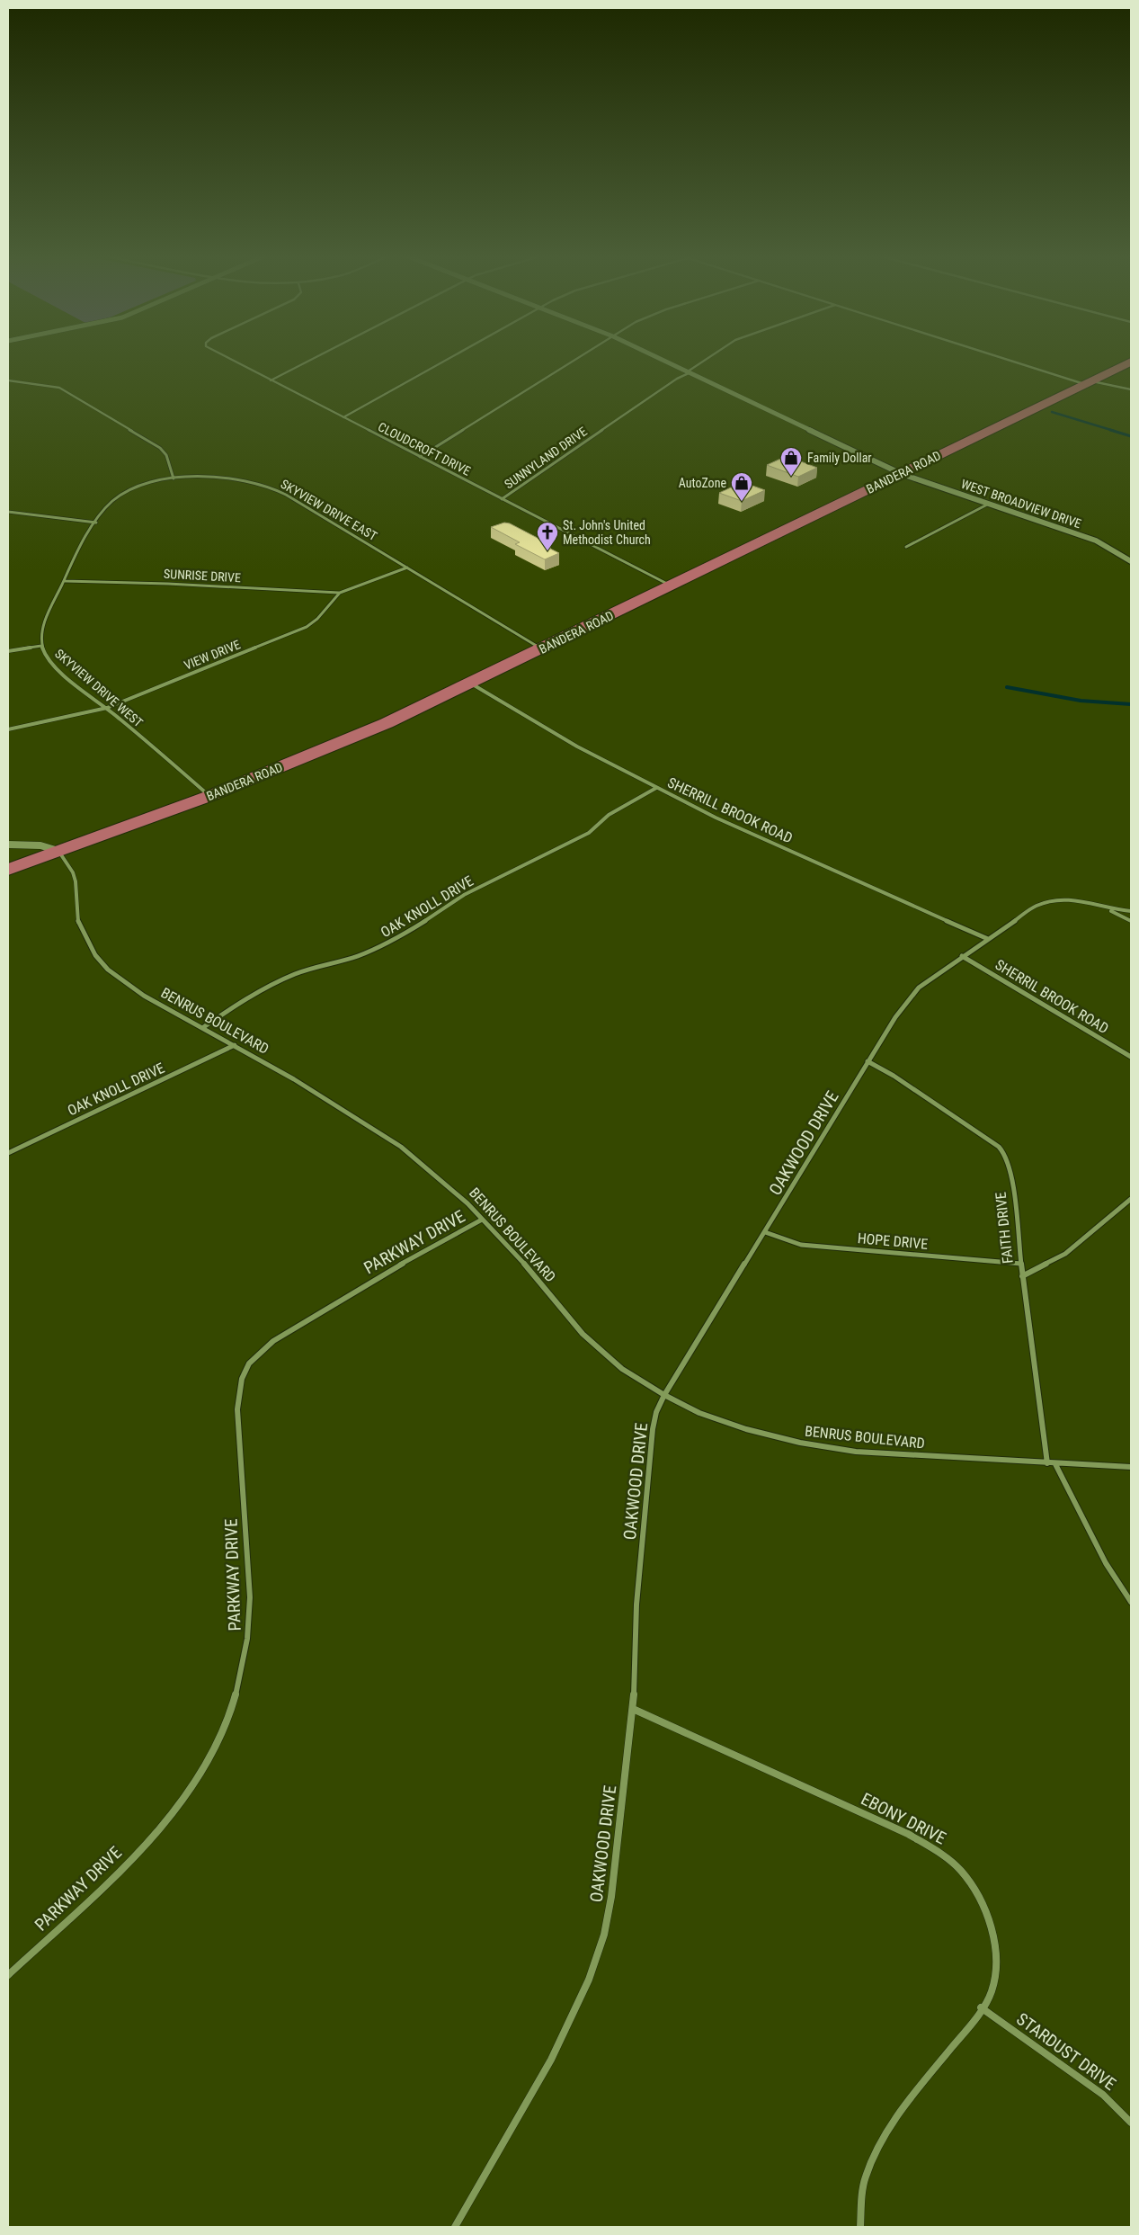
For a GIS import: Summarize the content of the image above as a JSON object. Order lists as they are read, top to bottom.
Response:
{
  "streets": {
    "main road": ["BANDERA ROAD"],
    "street": [
      "CLOUDCROFT DRIVE",
      "SUNNYLAND DRIVE",
      "WEST BROADVIEW DRIVE",
      "SKYVIEW DRIVE EAST",
      "SUNRISE DRIVE",
      "VIEW DRIVE",
      "SKYVIEW DRIVE WEST",
      "SHERRILL BROOK ROAD",
      "OAK KNOLL DRIVE",
      "SHERRIL BROOK ROAD",
      "BENRUS BOULEVARD",
      "OAKWOOD DRIVE",
      "FAITH DRIVE",
      "HOPE DRIVE",
      "PARKWAY DRIVE",
      "EBONY DRIVE",
      "STARDUST DRIVE"
    ]
  },
  "crossings": [
    ["CLOUDCROFT DRIVE", "SUNNYLAND DRIVE"],
    ["CLOUDCROFT DRIVE", "BANDERA ROAD"],
    ["SUNNYLAND DRIVE", "WEST BROADVIEW DRIVE"],
    ["BANDERA ROAD", "WEST BROADVIEW DRIVE"],
    ["BANDERA ROAD", "SKYVIEW DRIVE EAST"],
    ["BANDERA ROAD", "SKYVIEW DRIVE WEST"],
    ["BANDERA ROAD", "SHERRILL BROOK ROAD"],
    ["BANDERA ROAD", "BENRUS BOULEVARD"],
    ["SKYVIEW DRIVE EAST", "VIEW DRIVE"],
    ["SKYVIEW DRIVE EAST", "SKYVIEW DRIVE WEST"],
    ["SUNRISE DRIVE", "VIEW DRIVE"],
    ["SUNRISE DRIVE", "SKYVIEW DRIVE WEST"],
    ["VIEW DRIVE", "SKYVIEW DRIVE WEST"],
    ["SHERRILL BROOK ROAD", "OAK KNOLL DRIVE"],
    ["SHERRILL BROOK ROAD", "OAKWOOD DRIVE"],
    ["OAK KNOLL DRIVE", "BENRUS BOULEVARD"],
    ["SHERRIL BROOK ROAD", "OAKWOOD DRIVE"],
    ["BENRUS BOULEVARD", "OAKWOOD DRIVE"],
    ["BENRUS BOULEVARD", "FAITH DRIVE"],
    ["BENRUS BOULEVARD", "PARKWAY DRIVE"],
    ["OAKWOOD DRIVE", "FAITH DRIVE"],
    ["OAKWOOD DRIVE", "HOPE DRIVE"],
    ["OAKWOOD DRIVE", "EBONY DRIVE"],
    ["FAITH DRIVE", "HOPE DRIVE"],
    ["EBONY DRIVE", "STARDUST DRIVE"]
  ],
  "places": {
    "shop": ["Family Dollar", "AutoZone"],
    "church": ["St. John's United Methodist Church"]
  }
}
